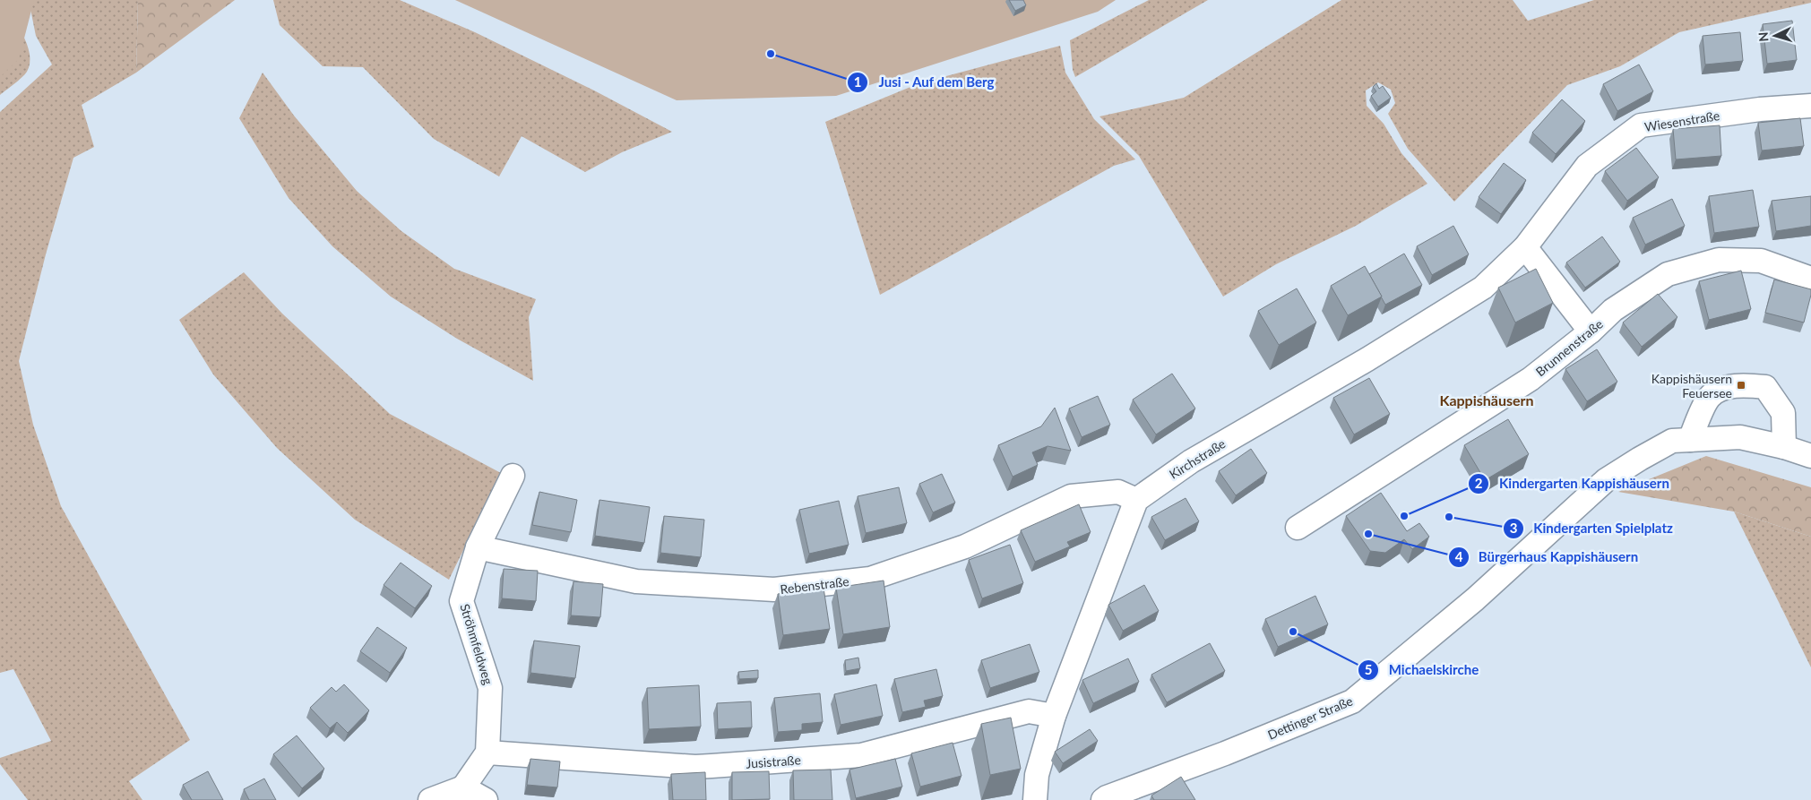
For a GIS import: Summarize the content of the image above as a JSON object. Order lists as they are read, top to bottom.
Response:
{
  "streets": {
    "street": [
      "Wiesenstraße",
      "Brunnenstraße",
      "Kirchstraße",
      "Rebenstraße",
      "Ströhmfeldweg",
      "Dettinger Straße",
      "Jusistraße"
    ]
  },
  "crossings": [
    ["Wiesenstraße", "Kirchstraße"],
    ["Kirchstraße", "Rebenstraße"],
    ["Rebenstraße", "Ströhmfeldweg"],
    ["Ströhmfeldweg", "Jusistraße"]
  ],
  "districts": ["Kappishäusern"],
  "places": {
    "other": [
      "Jusi - Auf dem Berg",
      "Kindergarten Kappishäusern",
      "Kindergarten Spielplatz",
      "Bürgerhaus Kappishäusern",
      "Michaelskirche"
    ],
    "transit": ["Kappishäusern Feuersee"]
  },
  "north": "left"
}
